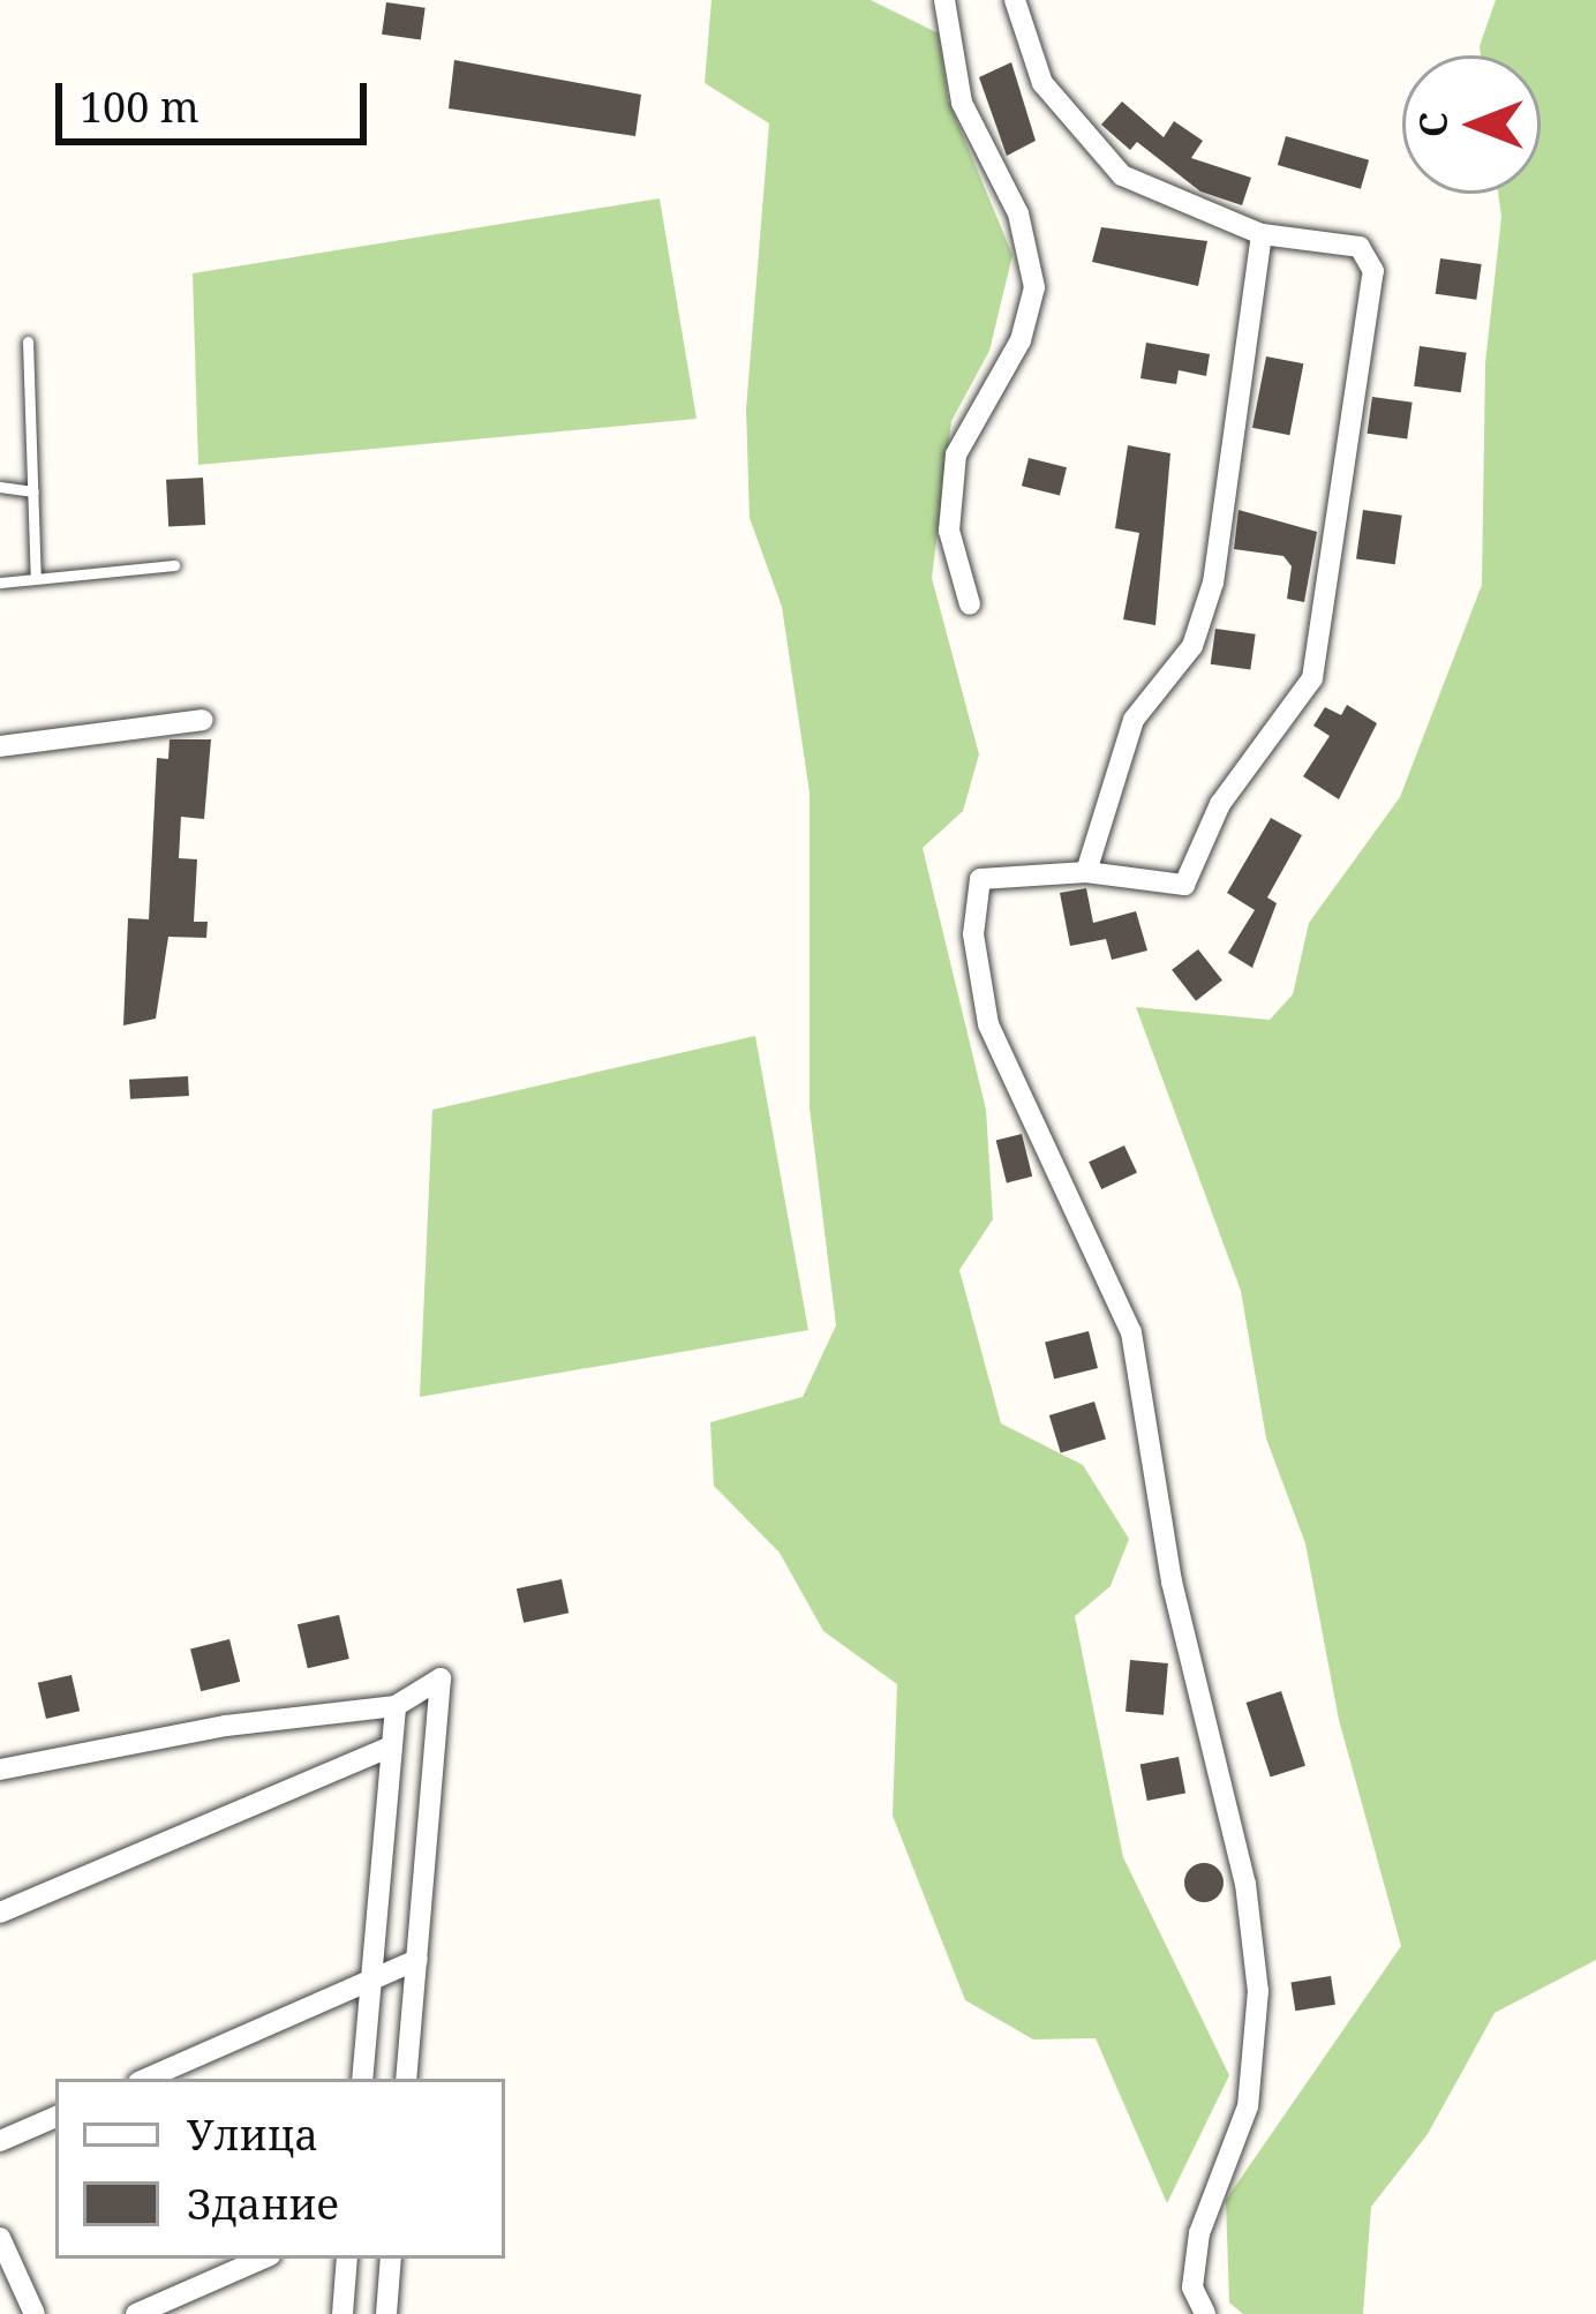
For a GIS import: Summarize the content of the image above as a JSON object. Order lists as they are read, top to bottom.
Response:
{
  "legend": ["Улица", "Здание"],
  "scale_bar": "100 m",
  "north": "left"
}
